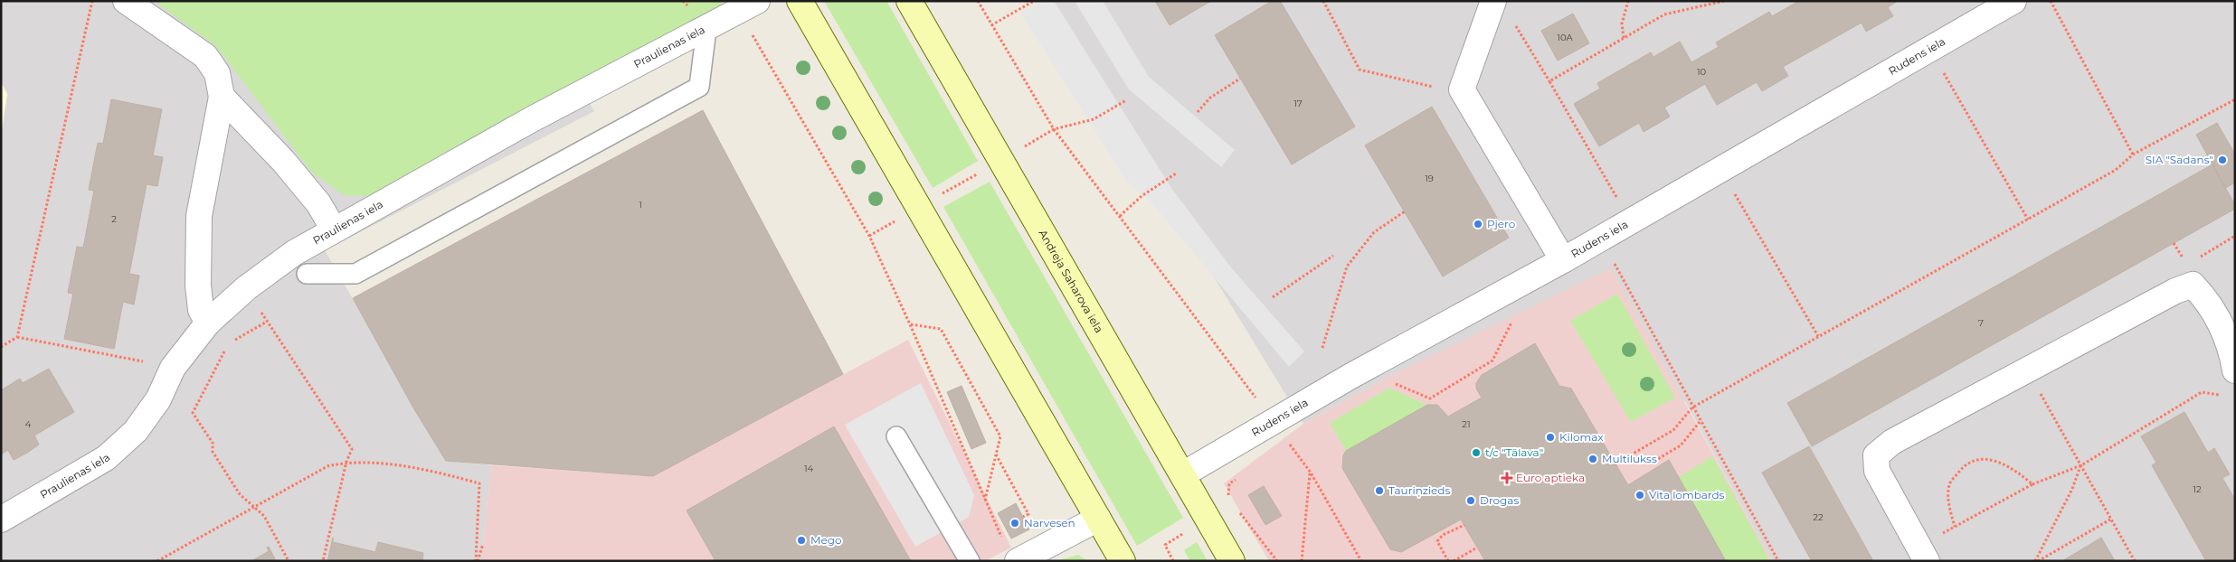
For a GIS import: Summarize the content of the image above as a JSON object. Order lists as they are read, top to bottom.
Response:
{
  "streets": {
    "street": ["Praulienas iela", "Rudens iela", "Andreja Saharova iela"]
  },
  "crossings": [
    ["Rudens iela", "Andreja Saharova iela"]
  ],
  "places": {
    "other": [
      "SIA \"Sadans\"",
      "Pjero",
      "Kilomax",
      "t/c \"Tālava\"",
      "Multilukss",
      "Tauriņzieds",
      "Vita lombards",
      "Drogas",
      "Narvesen",
      "Mego"
    ],
    "health": ["Euro aptieka"]
  },
  "house_numbers": [
    "10A",
    "10",
    "17",
    "19",
    "1",
    "2",
    "7",
    "4",
    "21",
    "14",
    "12",
    "22"
  ]
}
